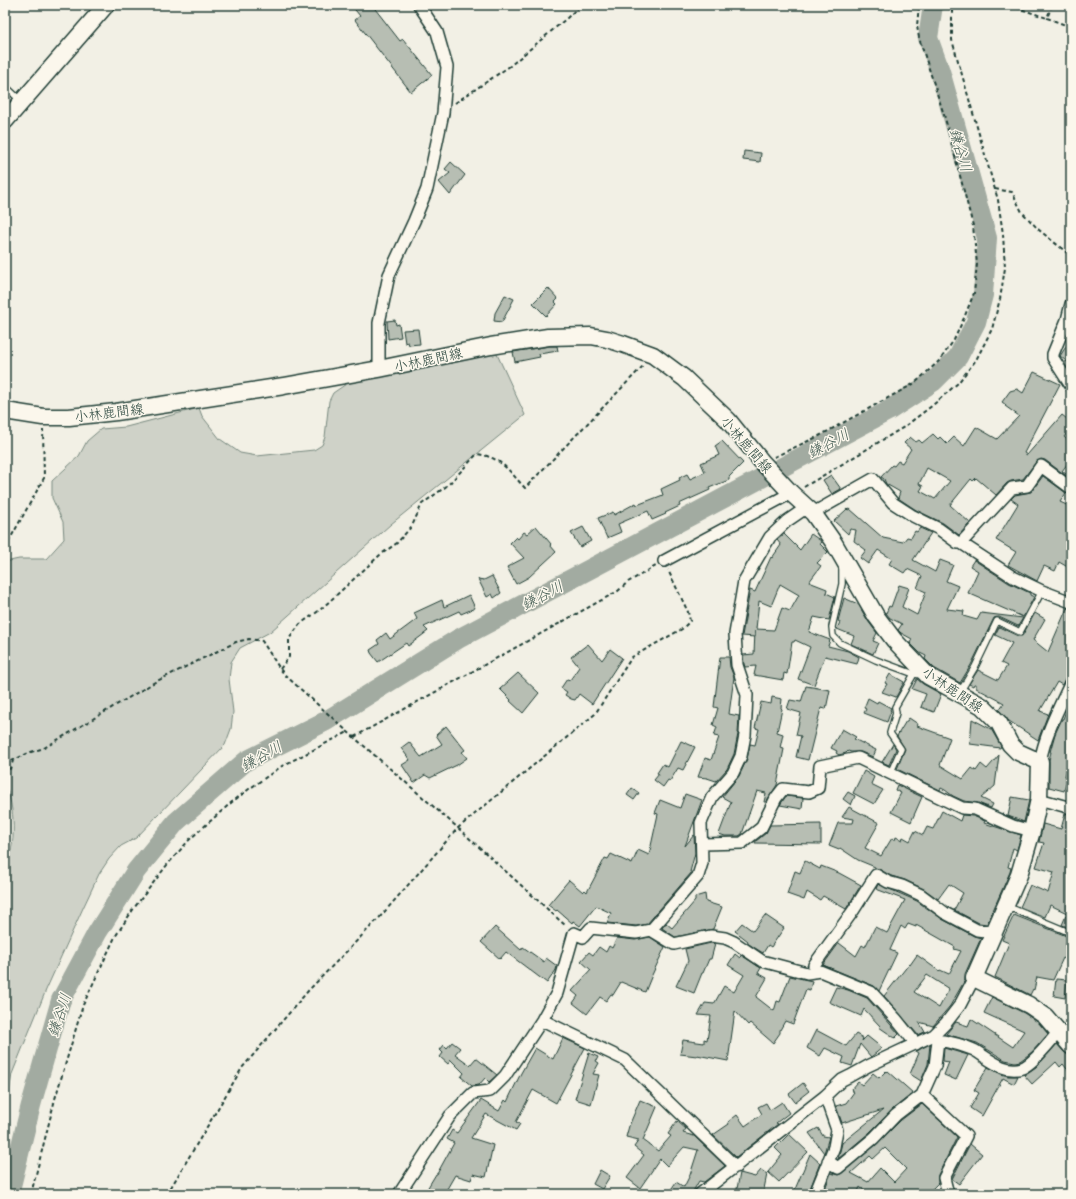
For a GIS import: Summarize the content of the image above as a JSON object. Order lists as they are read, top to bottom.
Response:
{
  "streets": {
    "main road": ["小林鹿間線"]
  },
  "water": ["鎌谷川"]
}
